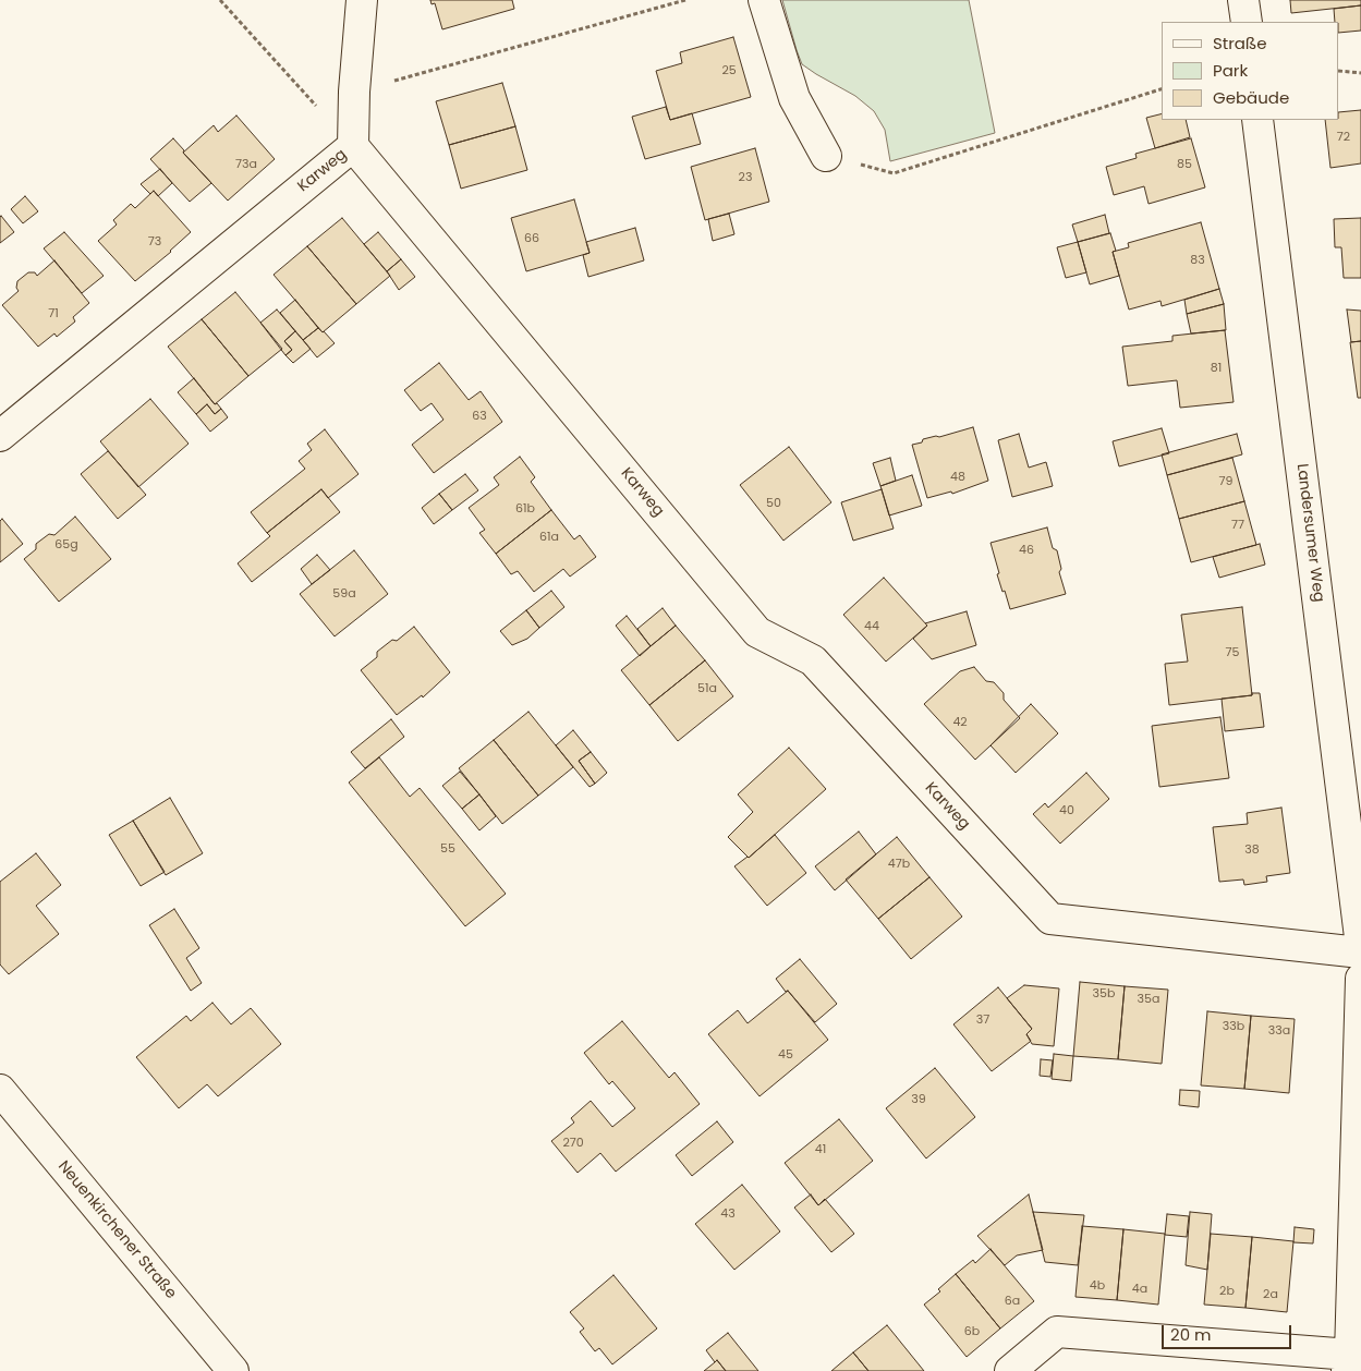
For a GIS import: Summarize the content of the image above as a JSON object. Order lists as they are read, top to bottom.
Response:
{
  "streets": {
    "street": ["Karweg", "Landersumer Weg", "Neuenkirchener Straße"]
  },
  "house_numbers": [
    "25",
    "72",
    "73a",
    "85",
    "23",
    "66",
    "73",
    "83",
    "71",
    "81",
    "63",
    "48",
    "79",
    "50",
    "61b",
    "77",
    "61a",
    "65g",
    "46",
    "59a",
    "44",
    "75",
    "51a",
    "42",
    "40",
    "55",
    "38",
    "47b",
    "35b",
    "35a",
    "37",
    "33b",
    "33a",
    "45",
    "39",
    "270",
    "41",
    "43",
    "4b",
    "4a",
    "2b",
    "2a",
    "6a",
    "6b"
  ],
  "legend": ["Straße", "Park", "Gebäude"],
  "scale_bar": "20 m"
}
